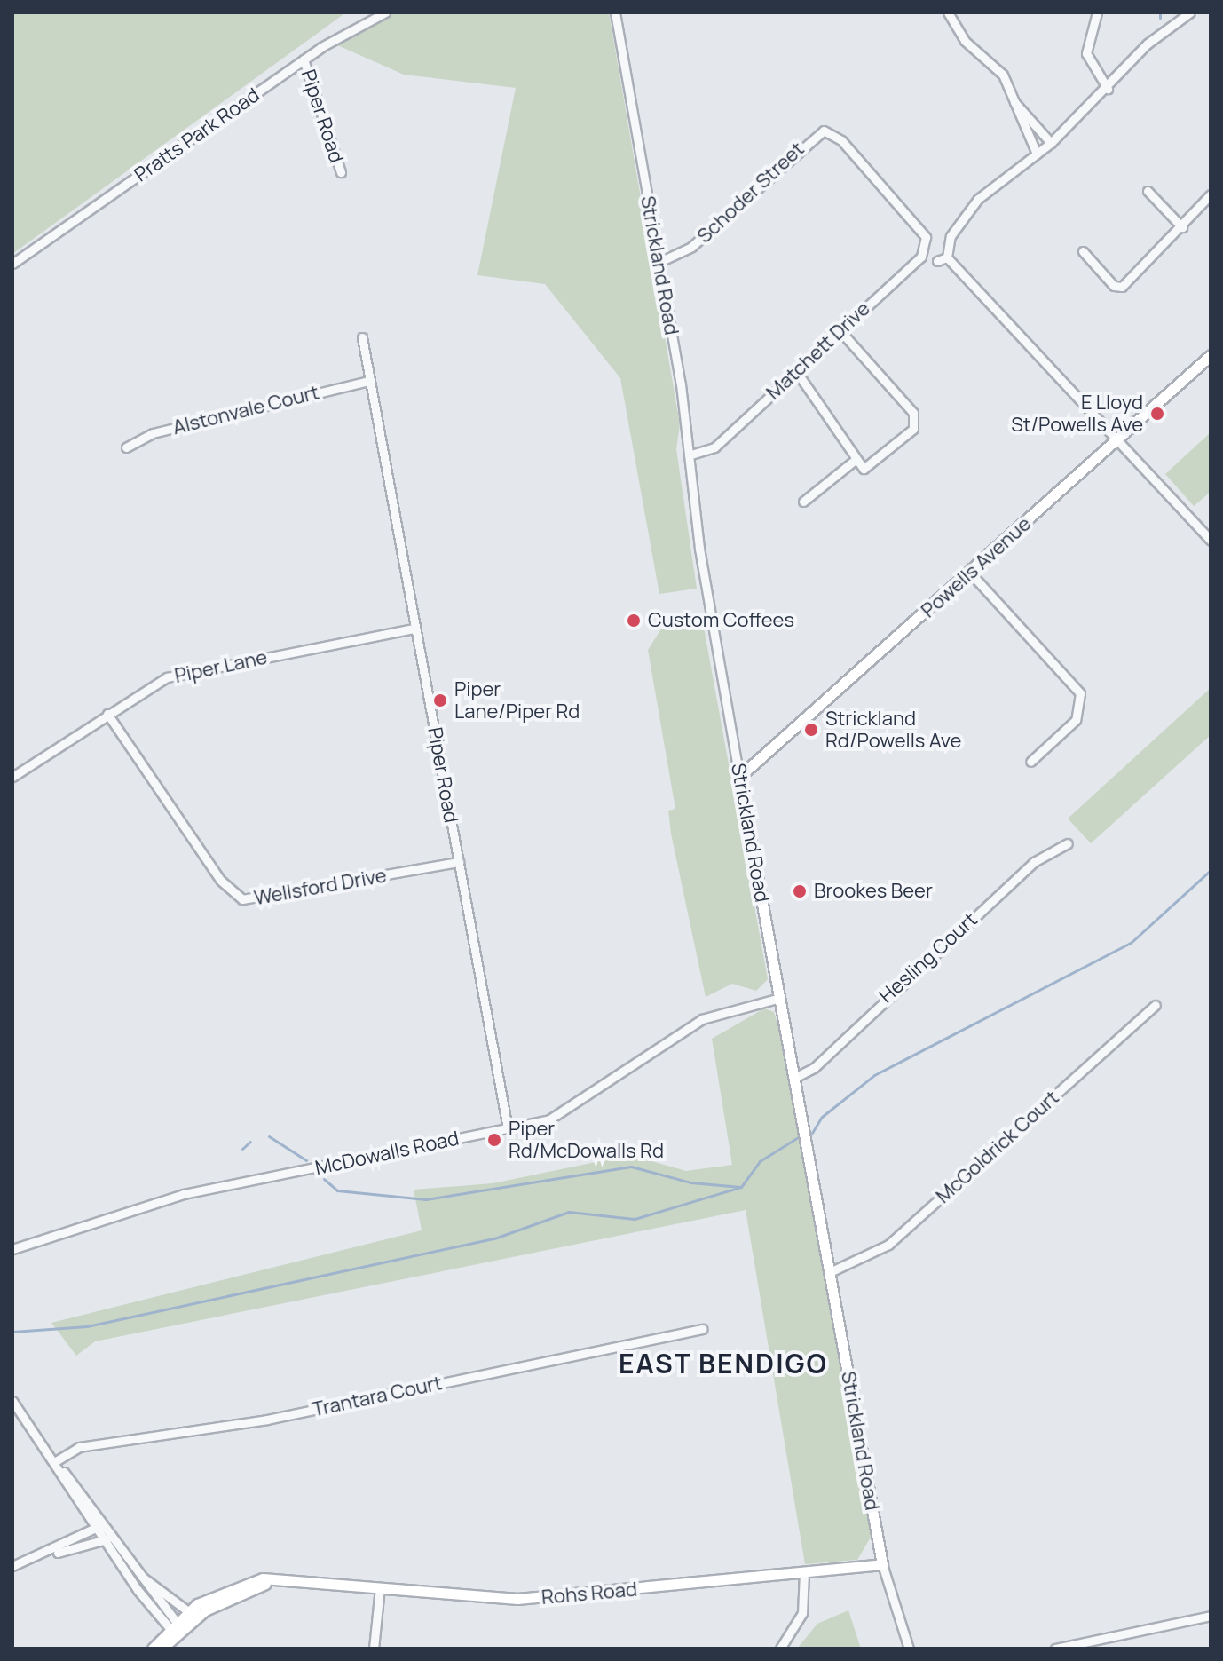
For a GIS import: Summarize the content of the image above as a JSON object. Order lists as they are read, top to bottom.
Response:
{
  "streets": {
    "main road": ["Strickland Road", "Powells Avenue", "Rohs Road"],
    "street": [
      "Piper Road",
      "Pratts Park Road",
      "Schoder Street",
      "Matchett Drive",
      "Alstonvale Court",
      "Piper Lane",
      "Wellsford Drive",
      "Hesling Court",
      "McGoldrick Court",
      "McDowalls Road",
      "Trantara Court"
    ]
  },
  "crossings": [
    ["Piper Road", "Pratts Park Road"],
    ["Piper Road", "Alstonvale Court"],
    ["Piper Road", "Piper Lane"],
    ["Piper Road", "Wellsford Drive"],
    ["Piper Road", "McDowalls Road"],
    ["Schoder Street", "Strickland Road"],
    ["Schoder Street", "Matchett Drive"],
    ["Strickland Road", "Matchett Drive"],
    ["Strickland Road", "Powells Avenue"],
    ["Strickland Road", "Hesling Court"],
    ["Strickland Road", "McGoldrick Court"],
    ["Strickland Road", "McDowalls Road"],
    ["Strickland Road", "Rohs Road"],
    ["Piper Lane", "Wellsford Drive"]
  ],
  "districts": ["EAST BENDIGO"],
  "places": [
    "E Lloyd St/Powells Ave",
    "Custom Coffees",
    "Piper Lane/Piper Rd",
    "Strickland Rd/Powells Ave",
    "Brookes Beer",
    "Piper Rd/McDowalls Rd"
  ]
}
